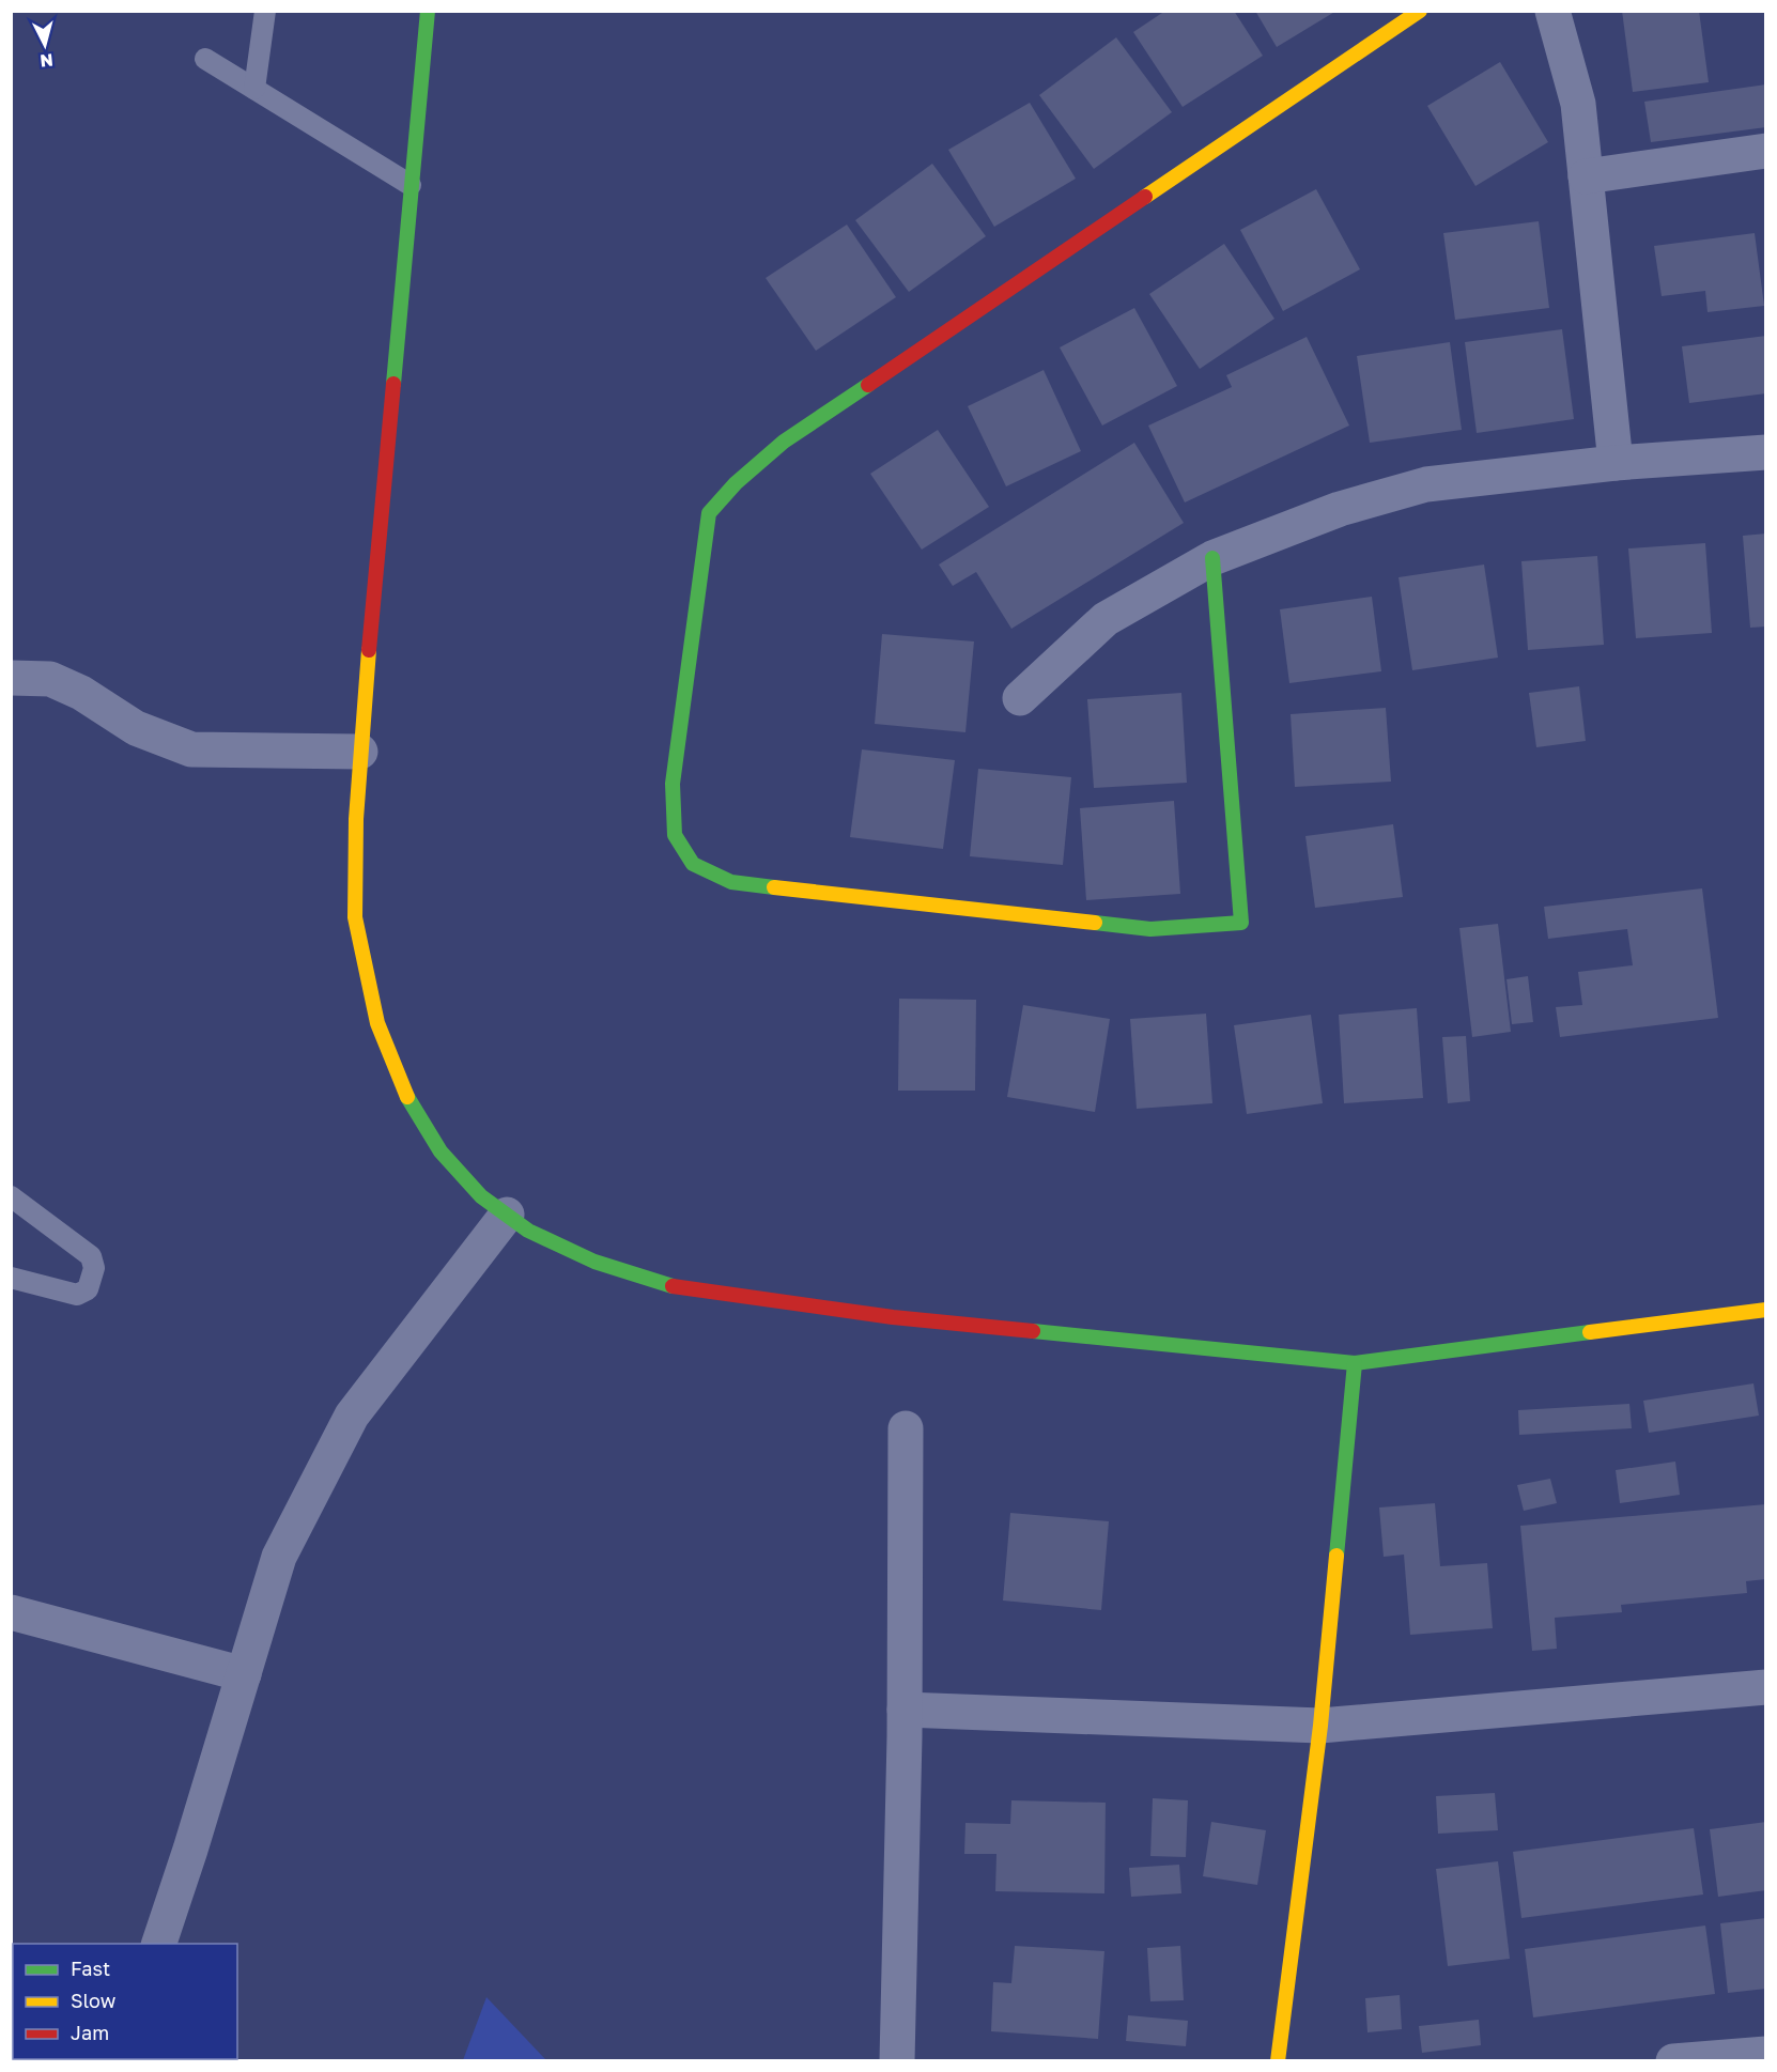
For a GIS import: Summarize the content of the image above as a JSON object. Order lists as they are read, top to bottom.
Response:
{
  "legend": ["Fast", "Slow", "Jam"],
  "north": "bottom"
}
